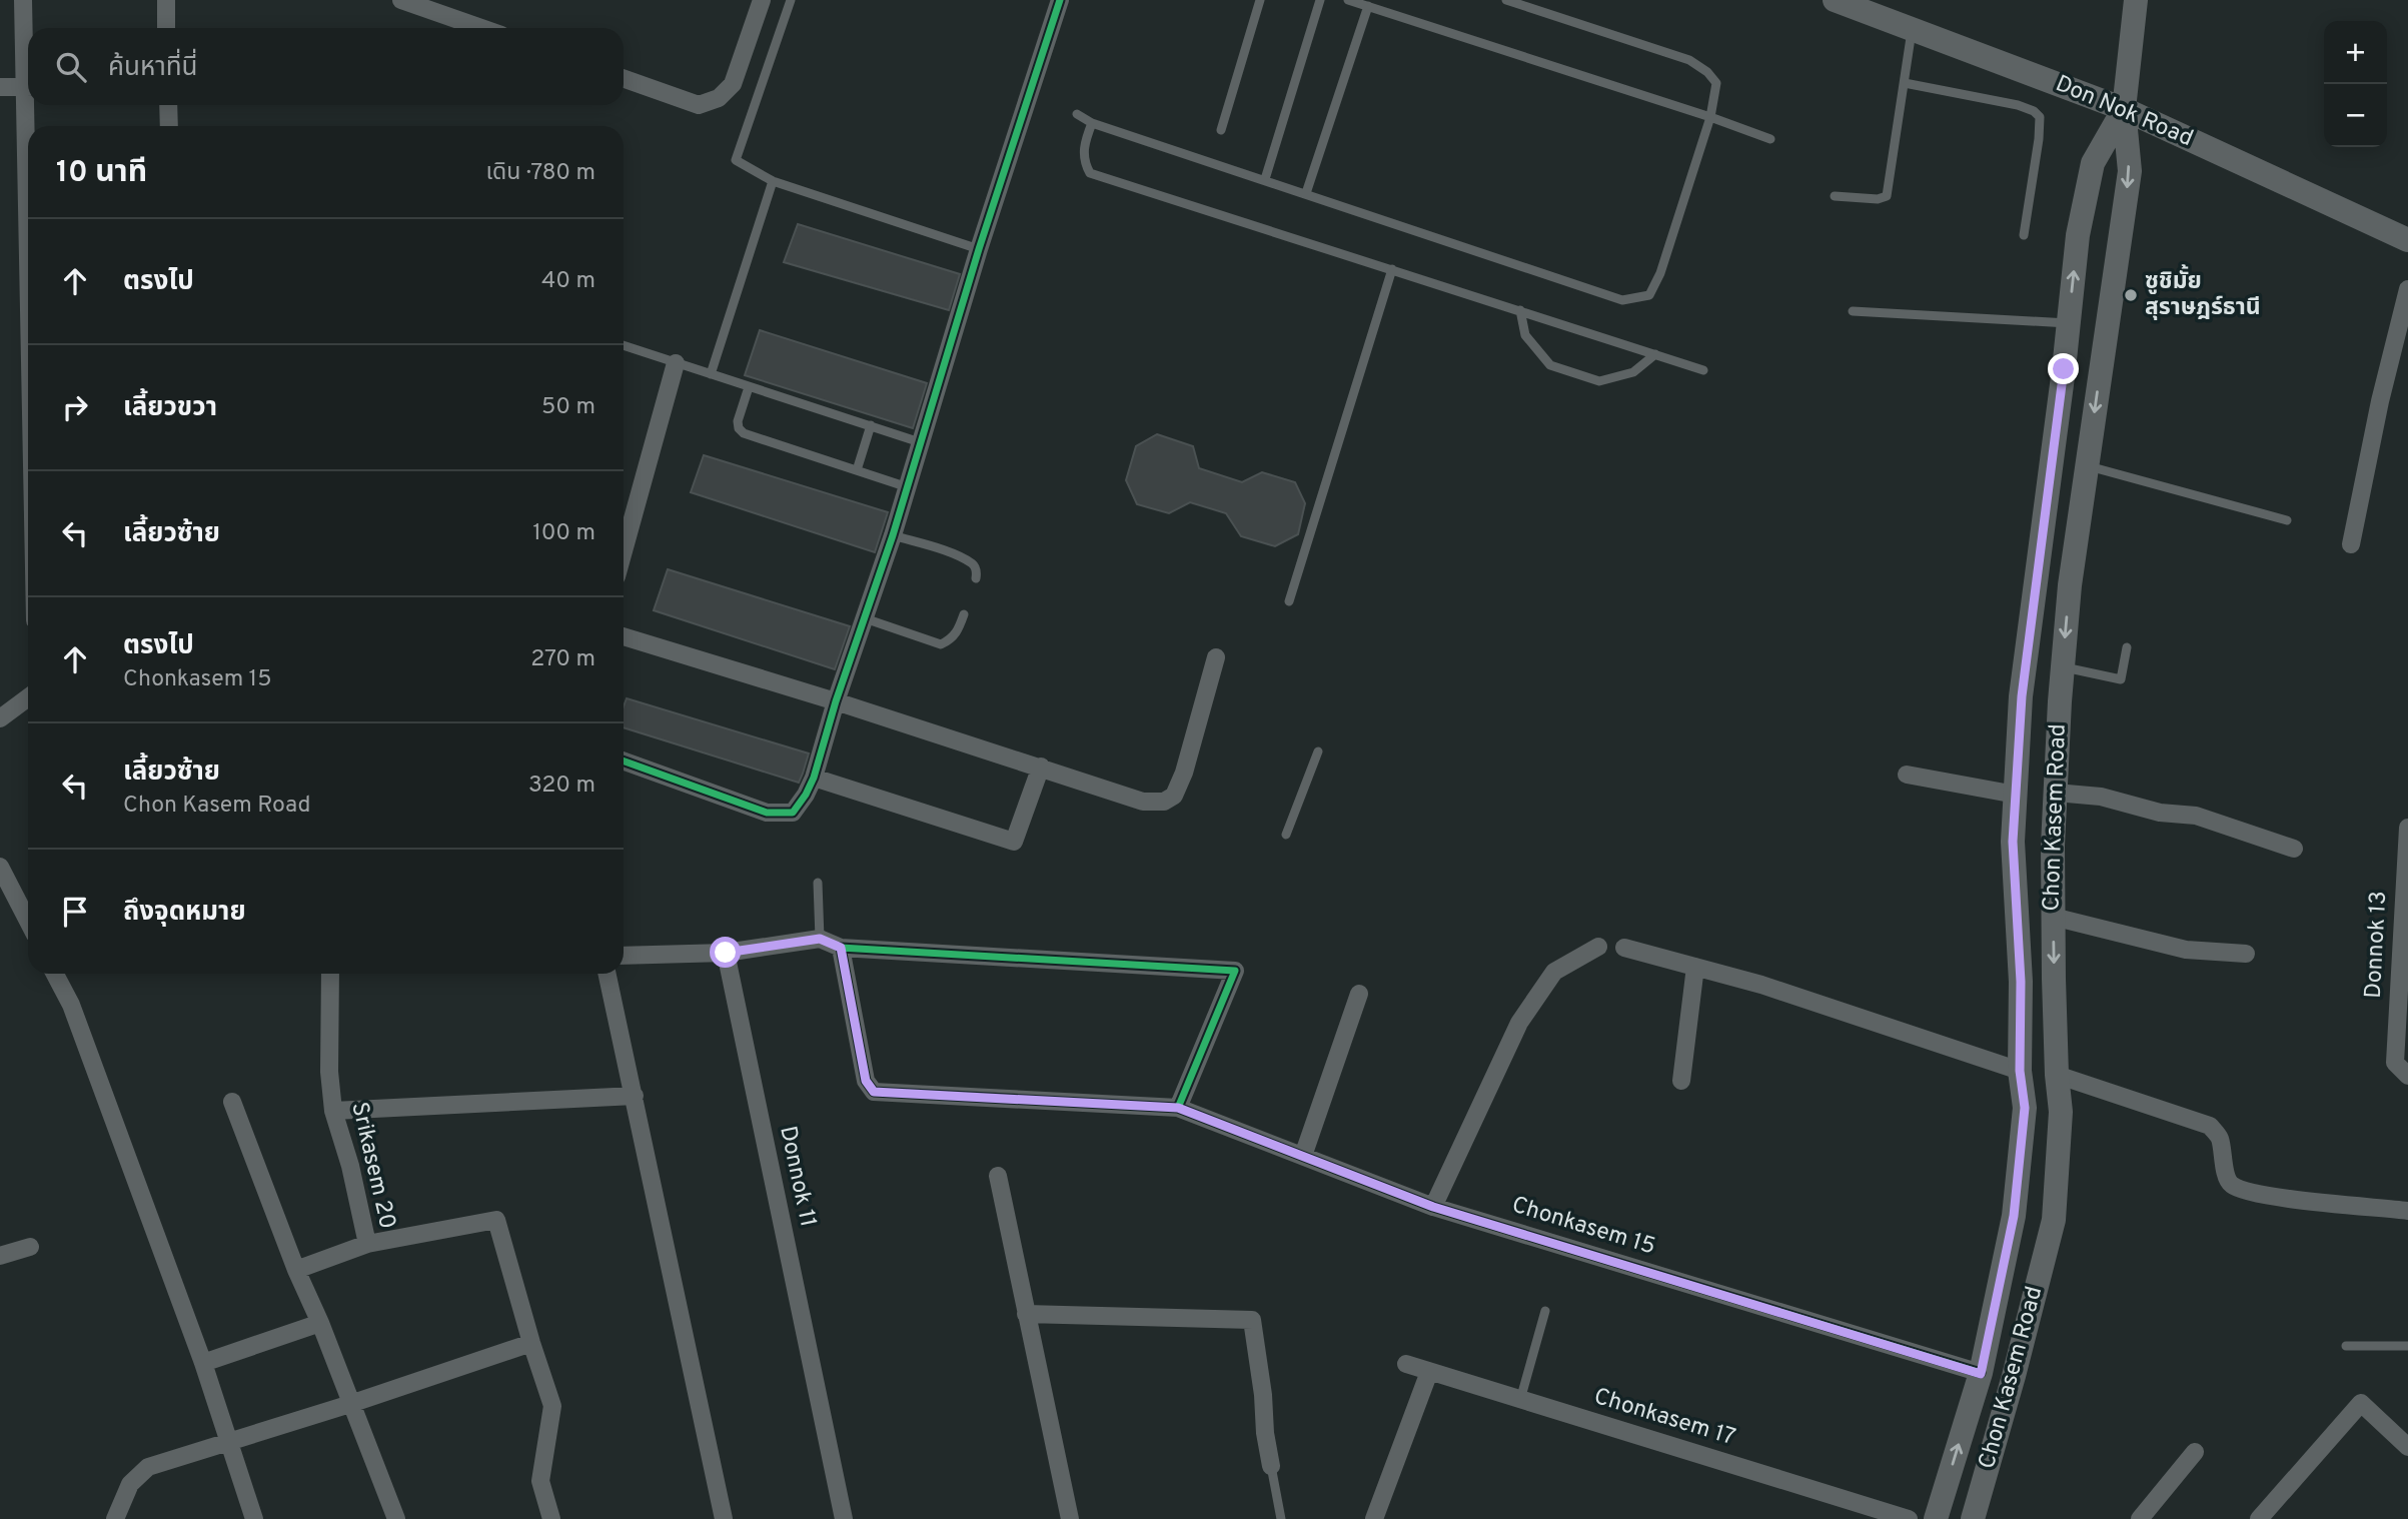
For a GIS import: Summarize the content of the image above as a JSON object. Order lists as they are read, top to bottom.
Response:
{
  "streets": {
    "main road": ["Don Nok Road", "Chon Kasem Road"],
    "street": [
      "Donnok 13",
      "Srikasem 20",
      "Donnok 11",
      "Chonkasem 15",
      "Chonkasem 17"
    ]
  },
  "crossings": [
    ["Don Nok Road", "Chon Kasem Road"],
    ["Chon Kasem Road", "Chonkasem 15"]
  ],
  "places": ["ซูชิมั้ย สุราษฎร์ธานี"],
  "page": {
    "map_buttons": ["+", "−"],
    "search": "ค้นหาที่นี่",
    "heading": ["10 นาที", "เดิน · 780 m"],
    "list": [
      ["ตรงไป", "40 m"],
      ["เลี้ยวขวา", "50 m"],
      ["เลี้ยวซ้าย", "100 m"],
      ["ตรงไป", "Chonkasem 15", "270 m"],
      ["เลี้ยวซ้าย", "Chon Kasem Road", "320 m"],
      "ถึงจุดหมาย"
    ]
  }
}
